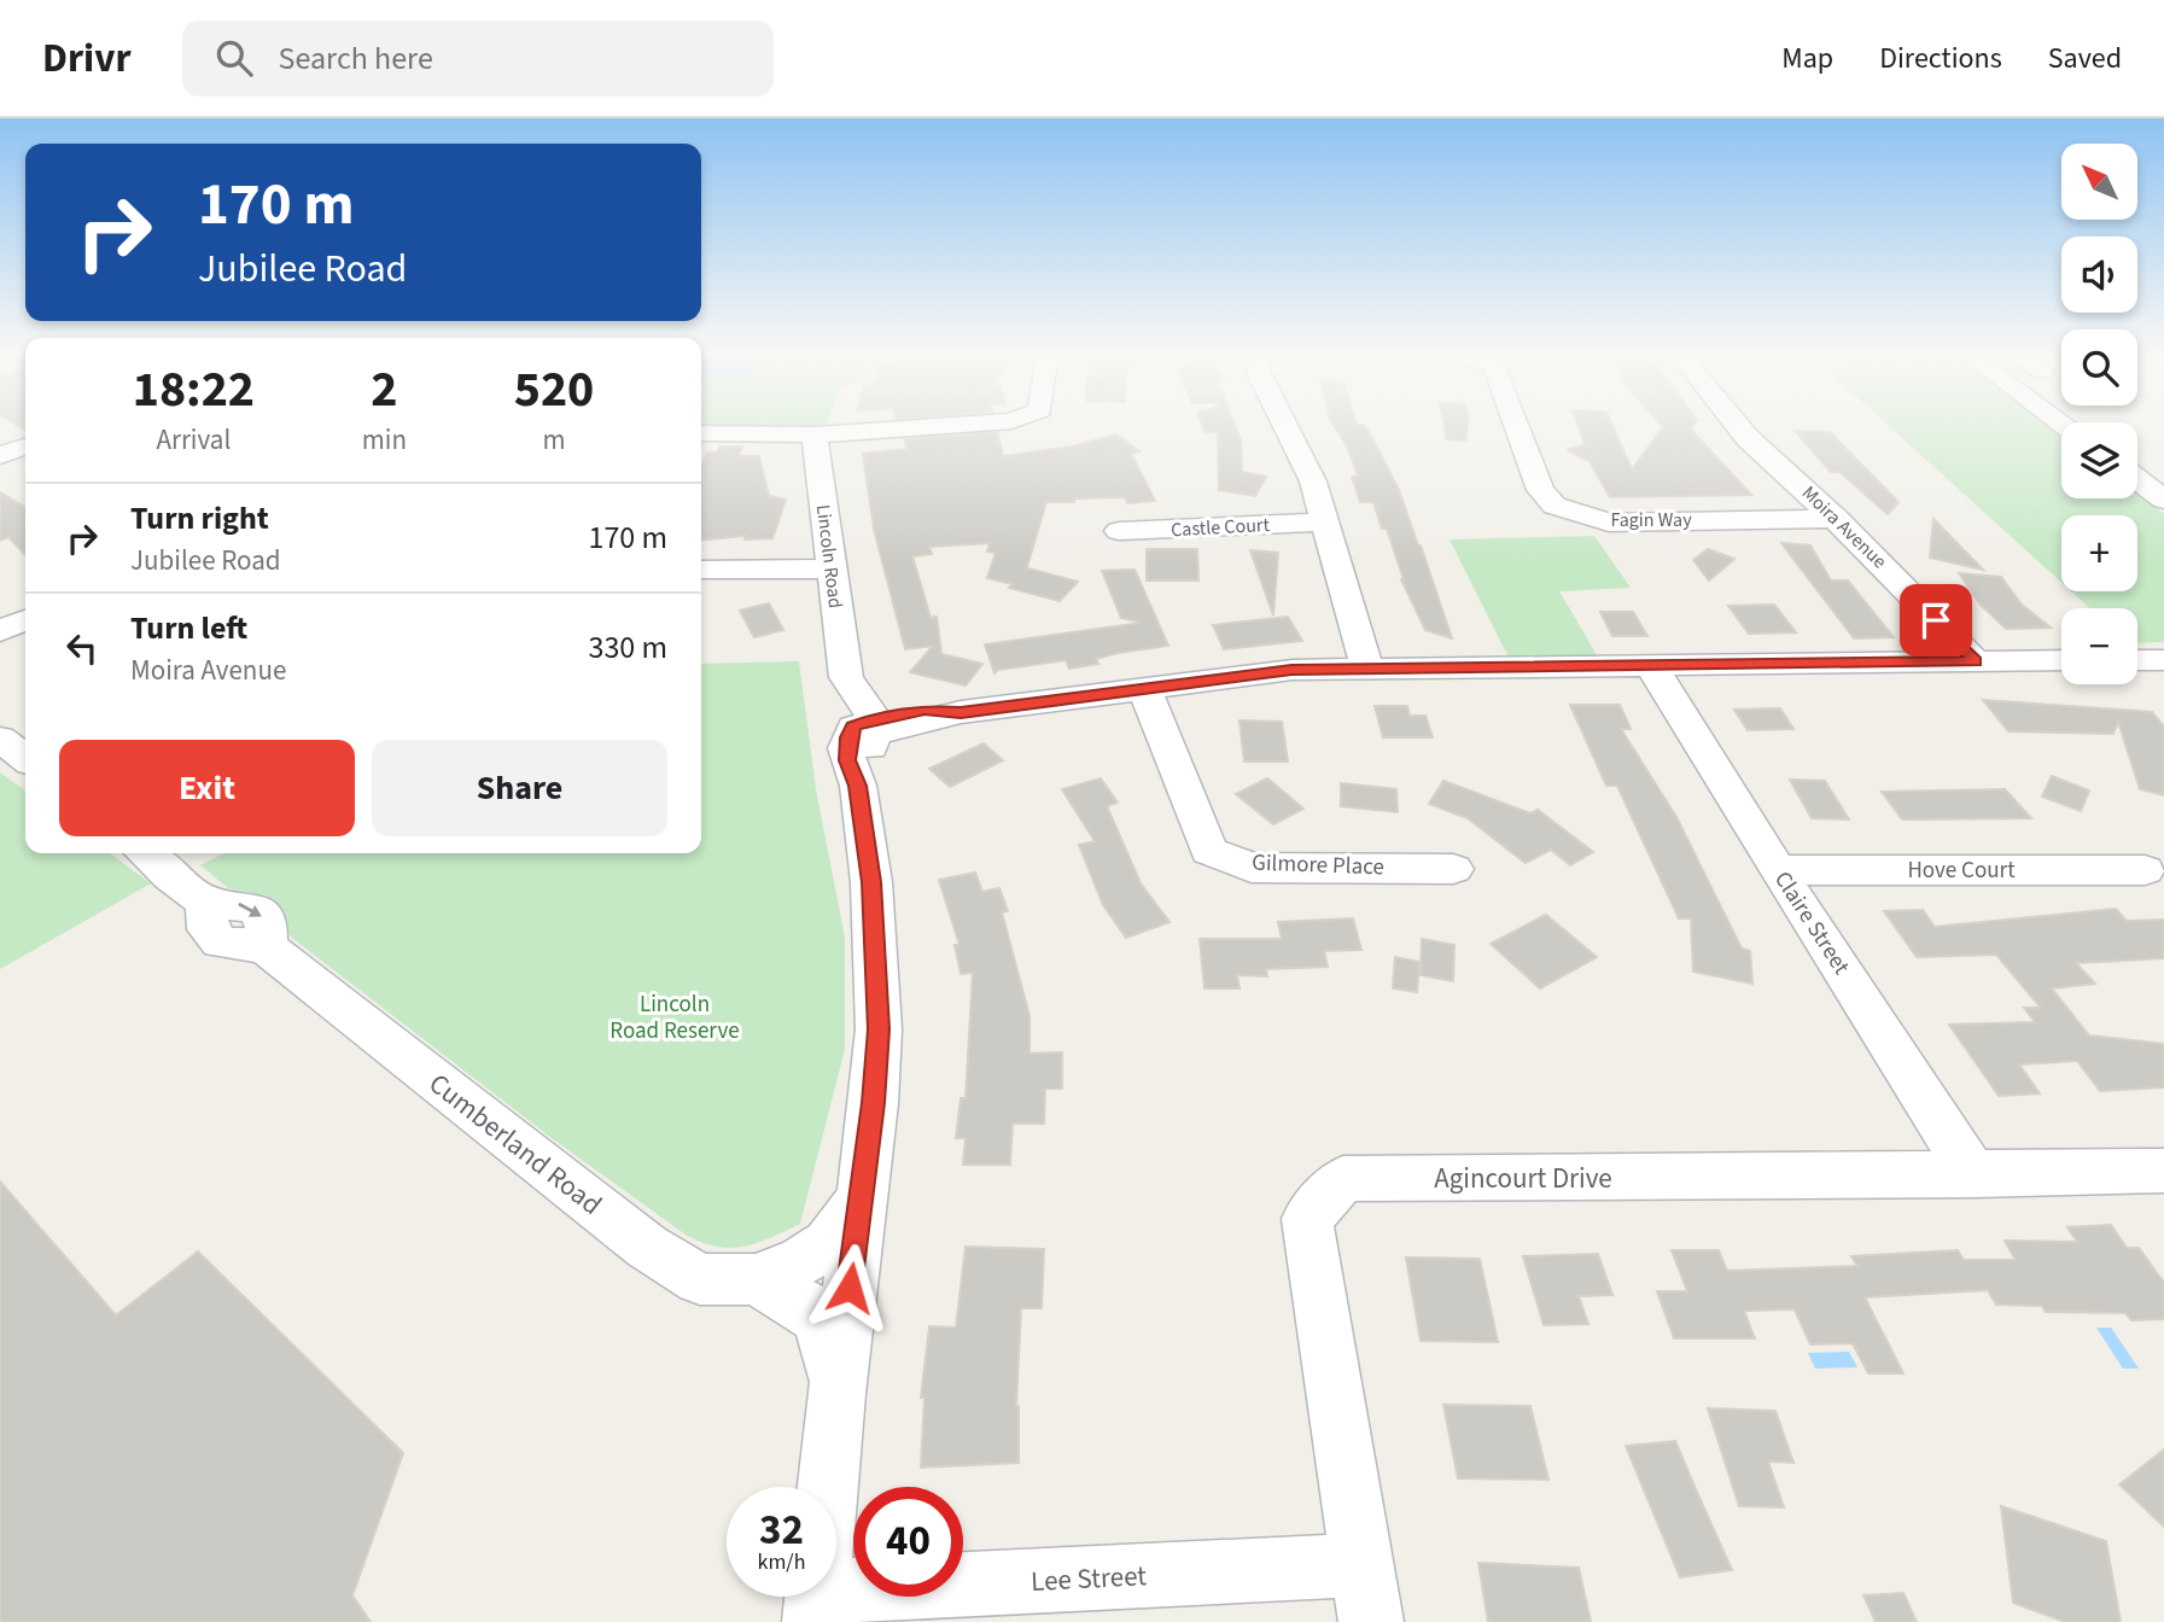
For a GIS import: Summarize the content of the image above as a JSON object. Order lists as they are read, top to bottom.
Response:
{
  "streets": {
    "street": [
      "Fagin Way",
      "Castle Court",
      "Moira Avenue",
      "Lincoln Road",
      "Gilmore Place",
      "Hove Court",
      "Claire Street",
      "Cumberland Road",
      "Agincourt Drive",
      "Lee Street"
    ]
  },
  "crossings": [
    ["Fagin Way", "Moira Avenue"],
    ["Hove Court", "Claire Street"],
    ["Claire Street", "Agincourt Drive"],
    ["Agincourt Drive", "Lee Street"]
  ],
  "parks": ["Lincoln Road Reserve"],
  "north": "top left",
  "page": {
    "header": "Drivr",
    "search": "Search here",
    "nav": ["Map", "Directions", "Saved"],
    "map_buttons": ["+", "−"],
    "turn": ["170 m", "Jubilee Road"],
    "eta": [
      "18:22",
      "Arrival",
      "2",
      "min",
      "520",
      "m"
    ],
    "list": [
      {
        "name": "Turn right",
        "note": "Jubilee Road",
        "value": "170 m"
      },
      {
        "name": "Turn left",
        "note": "Moira Avenue",
        "value": "330 m"
      }
    ],
    "buttons": ["Exit", "Share"],
    "speed": "32 km/h",
    "limit": "40"
  }
}
